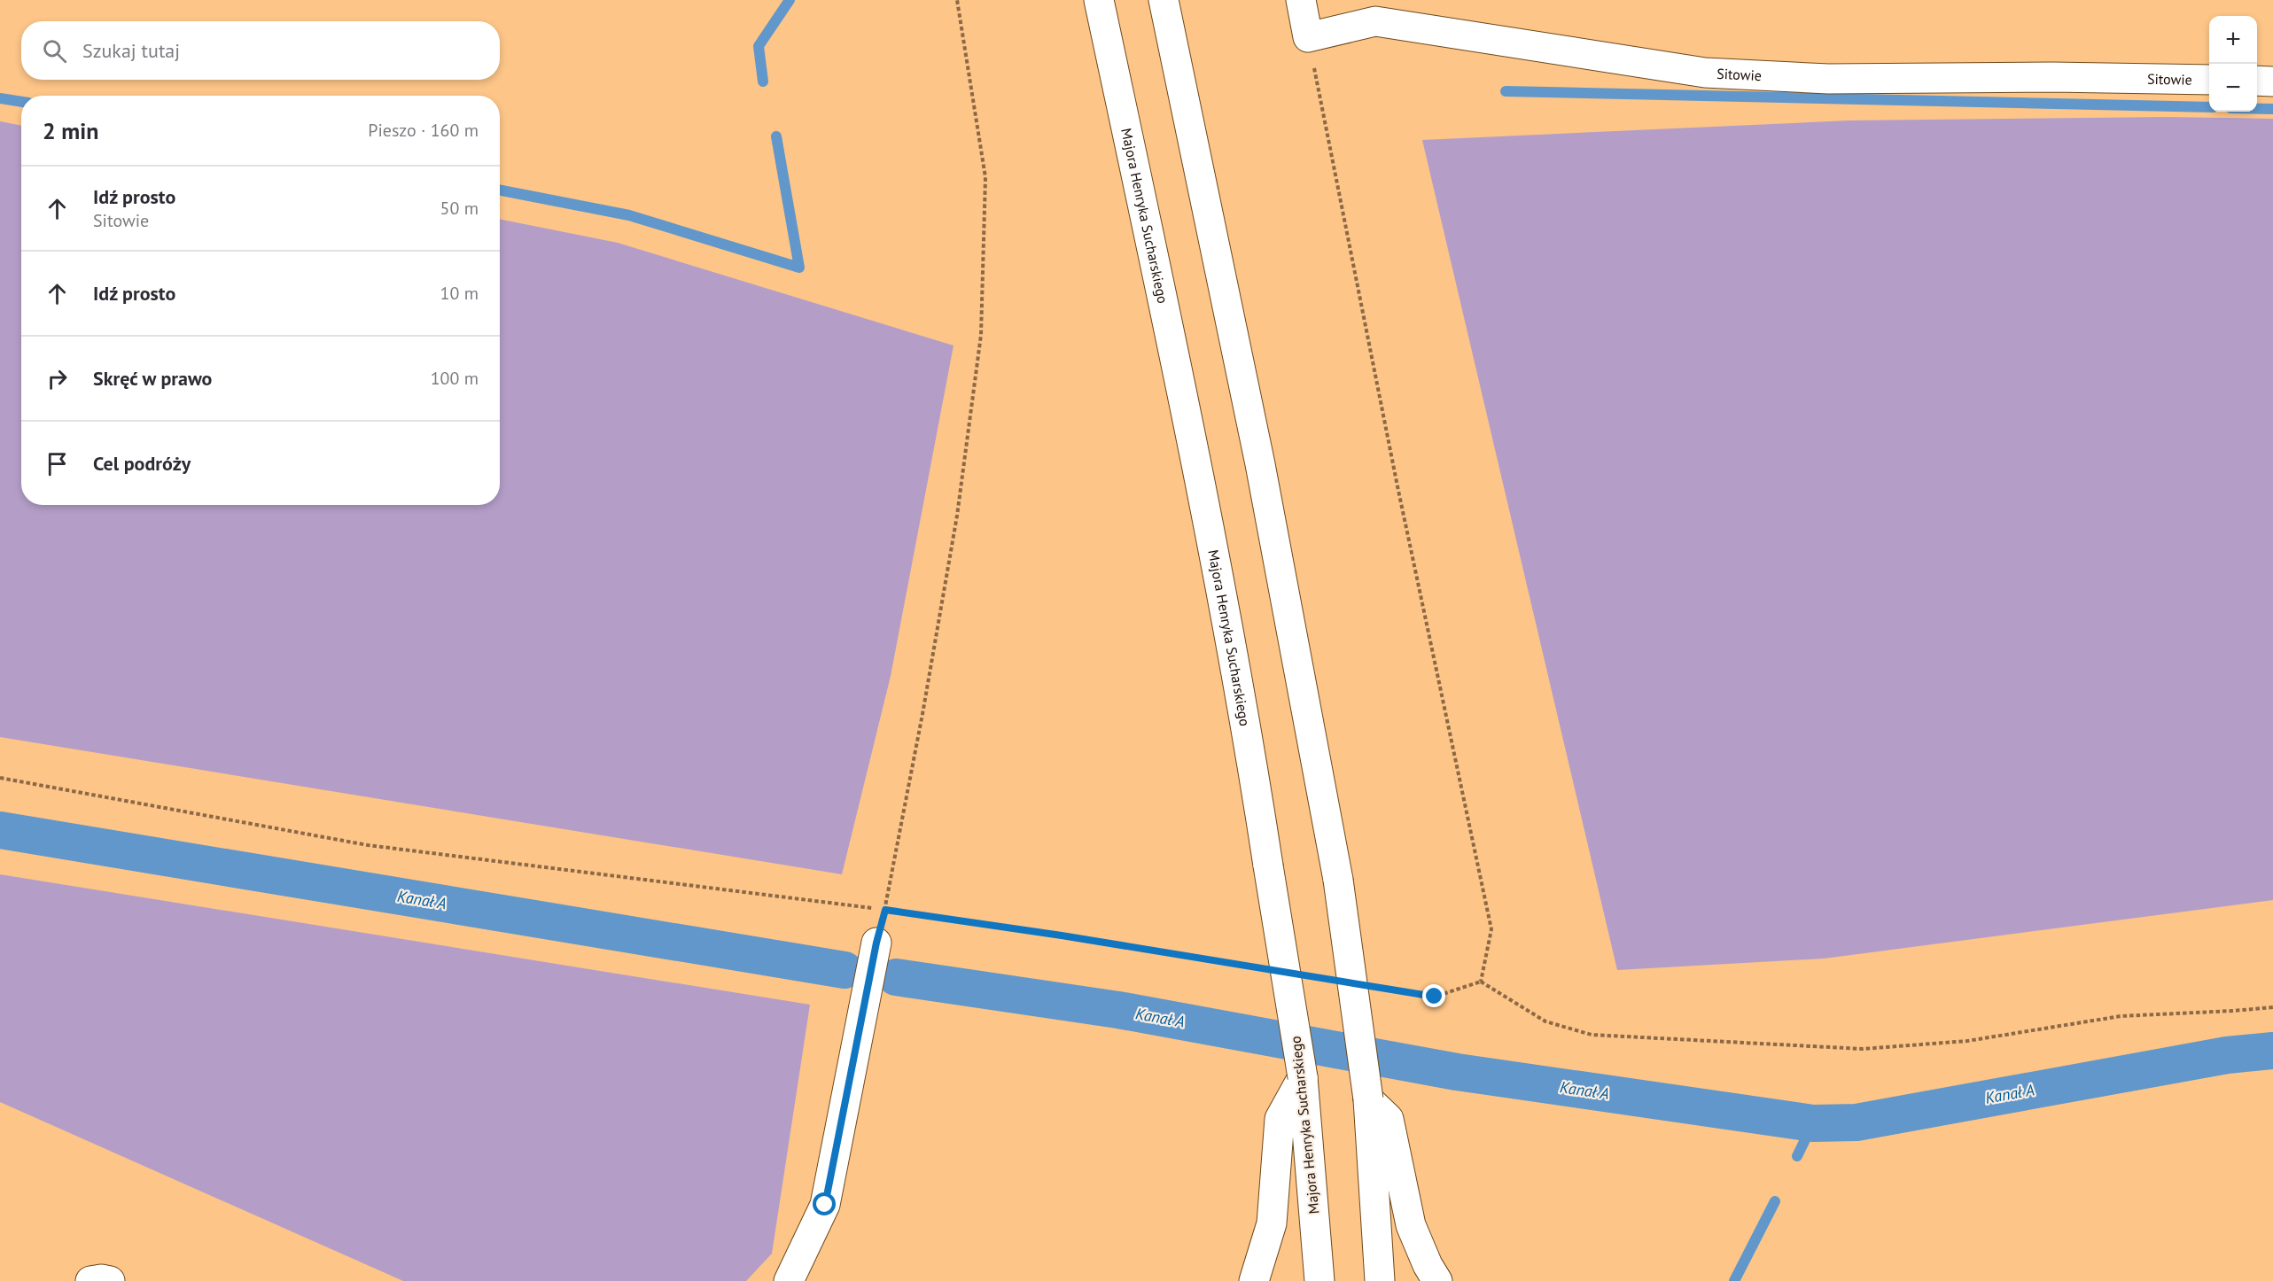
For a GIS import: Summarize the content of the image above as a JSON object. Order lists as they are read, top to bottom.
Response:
{
  "streets": {
    "main road": ["Sitowie", "Majora Henryka Sucharskiego"]
  },
  "water": ["Kanał A"],
  "page": {
    "map_buttons": ["+", "−"],
    "search": "Szukaj tutaj",
    "heading": ["2 min", "Pieszo · 160 m"],
    "list": [
      ["Idź prosto", "Sitowie", "50 m"],
      ["Idź prosto", "10 m"],
      ["Skręć w prawo", "100 m"],
      "Cel podróży"
    ]
  }
}
